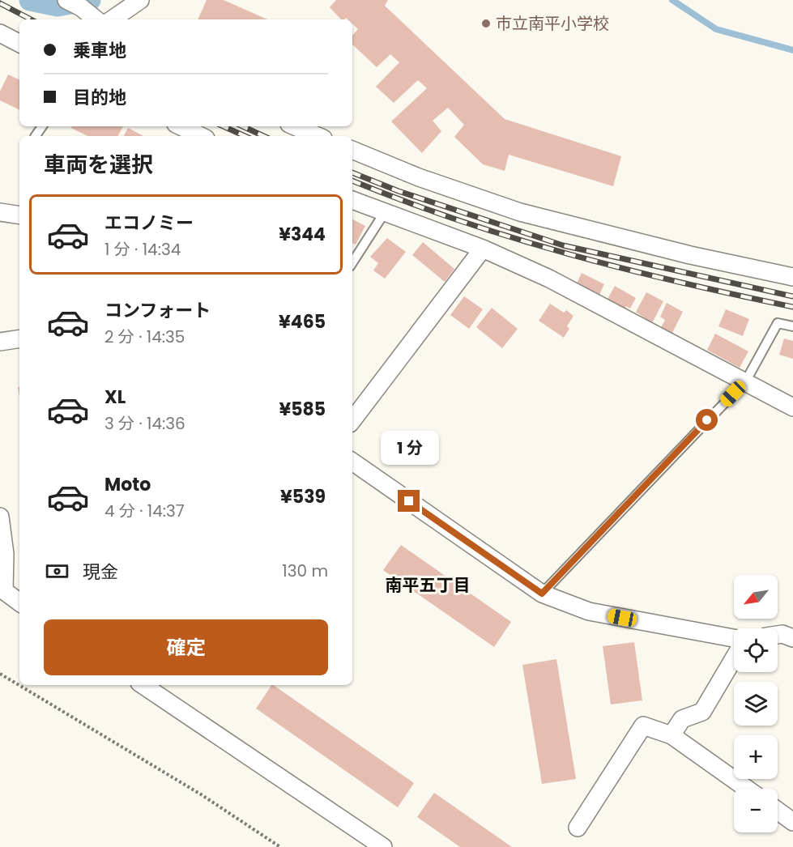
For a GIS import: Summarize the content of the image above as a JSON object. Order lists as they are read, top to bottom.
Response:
{
  "districts": ["南平五丁目"],
  "places": ["市立南平小学校"],
  "north": "bottom left",
  "page": {
    "banner": ["乗車地", "目的地"],
    "heading": "車両を選択",
    "list": [
      {
        "name": "エコノミー",
        "note": "1 分 · 14:34",
        "value": "¥344"
      },
      {
        "name": "コンフォート",
        "note": "2 分 · 14:35",
        "value": "¥465"
      },
      {
        "name": "XL",
        "note": "3 分 · 14:36",
        "value": "¥585"
      },
      {
        "name": "Moto",
        "note": "4 分 · 14:37",
        "value": "¥539"
      }
    ],
    "bubble": "1 分",
    "pay": ["現金", "130 m"],
    "map_buttons": ["+", "−"],
    "buttons": "確定"
  }
}
